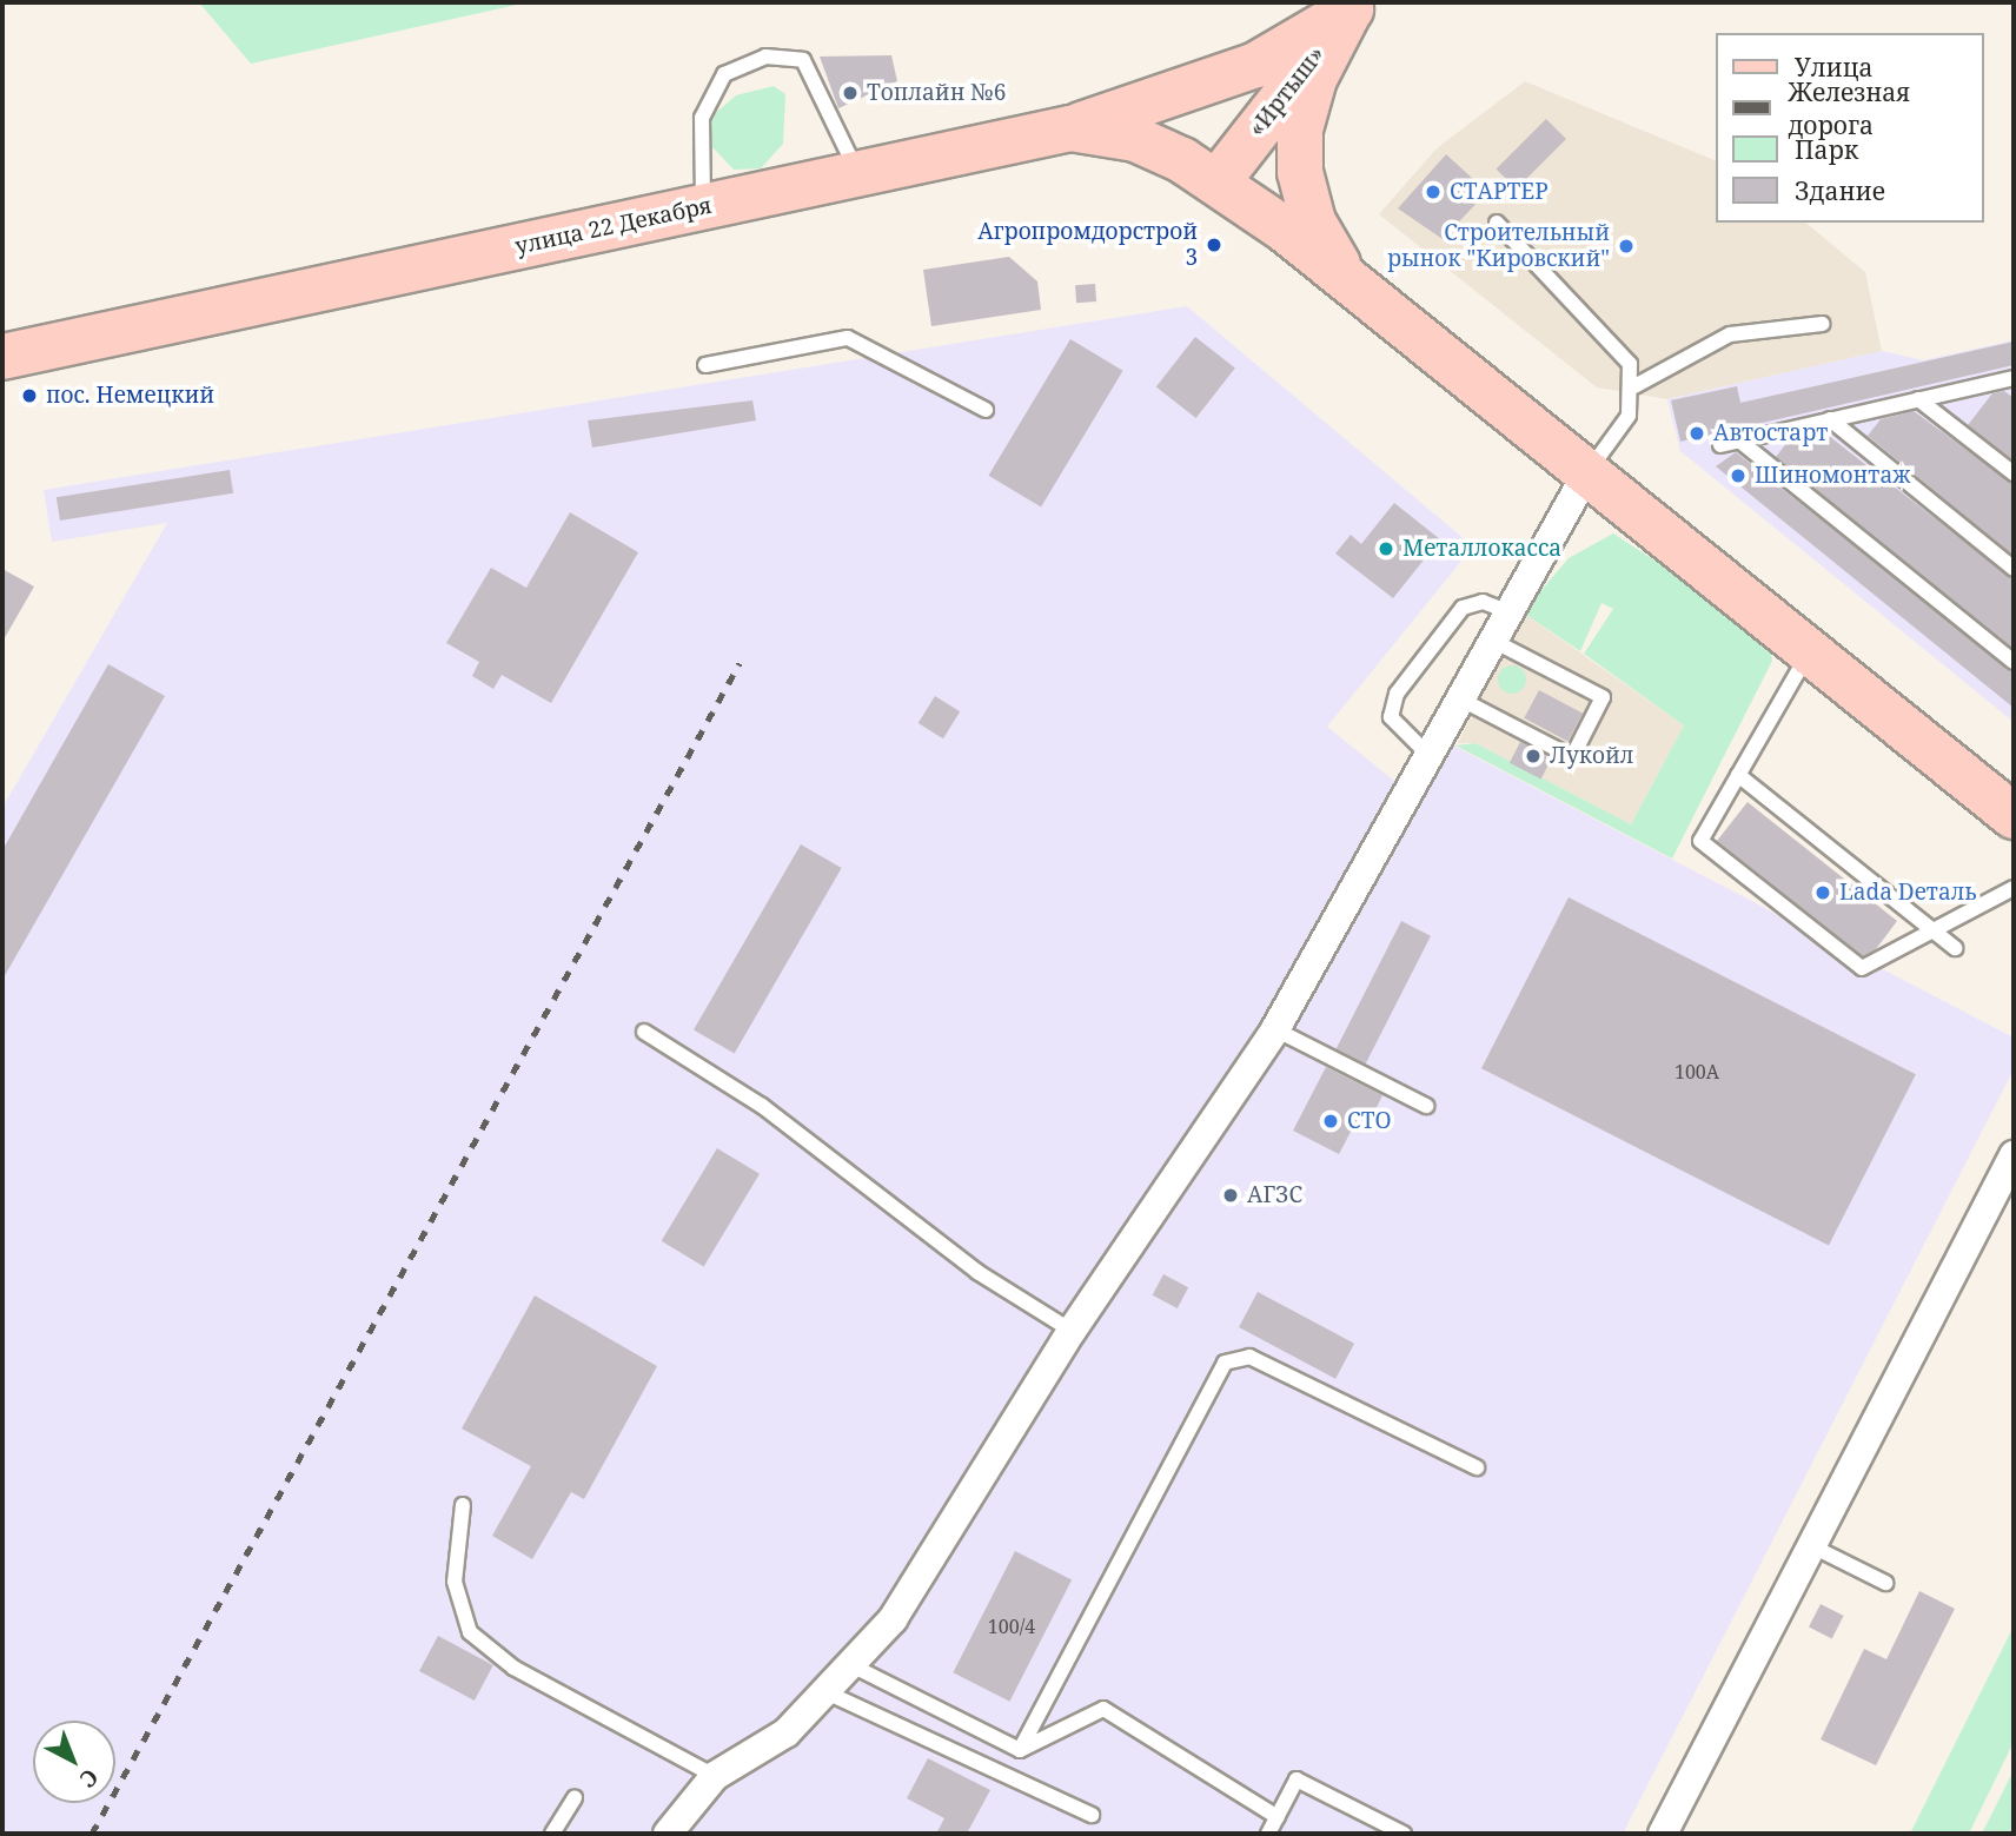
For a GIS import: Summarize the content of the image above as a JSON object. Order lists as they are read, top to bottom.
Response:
{
  "streets": {
    "main road": ["«Иртыш»", "улица 22 Декабря"]
  },
  "crossings": [
    ["«Иртыш»", "улица 22 Декабря"]
  ],
  "places": [
    "Топлайн №6",
    "СТАРТЕР",
    "Агропромдорстрой 3",
    "Строительный рынок \"Кировский\"",
    "пос. Немецкий",
    "Автостарт",
    "Шиномонтаж",
    "Металлокасса",
    "Лукойл",
    "Lada Dеталь",
    "СТО",
    "АГЗС"
  ],
  "house_numbers": ["100А", "100/4"],
  "legend": [
    "Улица",
    "Железная дорога",
    "Парк",
    "Здание"
  ],
  "north": "bottom right"
}
